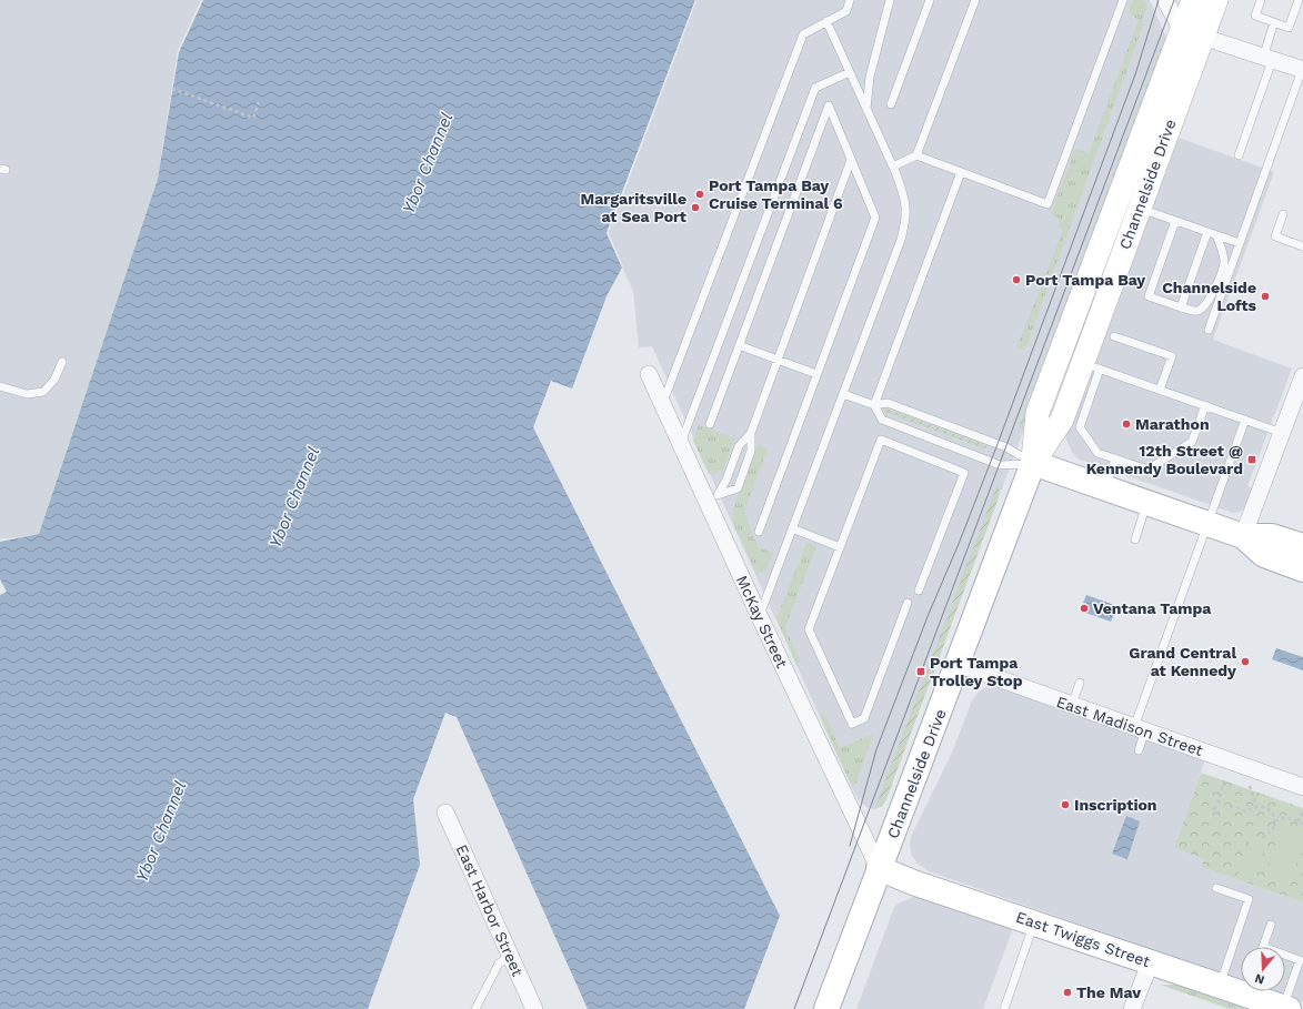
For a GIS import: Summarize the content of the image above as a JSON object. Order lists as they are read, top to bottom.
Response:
{
  "streets": {
    "main road": ["Channelside Drive", "East Twiggs Street"],
    "street": ["McKay Street", "East Madison Street", "East Harbor Street"]
  },
  "crossings": [
    ["Channelside Drive", "McKay Street"],
    ["Channelside Drive", "East Madison Street"],
    ["Channelside Drive", "East Twiggs Street"],
    ["McKay Street", "East Twiggs Street"]
  ],
  "water": ["Ybor Channel"],
  "places": {
    "other": [
      "Port Tampa Bay Cruise Terminal 6",
      "Margaritsville at Sea Port",
      "Port Tampa Bay",
      "Channelside Lofts",
      "Marathon",
      "Ventana Tampa",
      "Grand Central at Kennedy",
      "Inscription",
      "The Mav"
    ],
    "transit": ["12th Street @ Kennendy Boulevard", "Port Tampa Trolley Stop"]
  },
  "north": "bottom"
}
